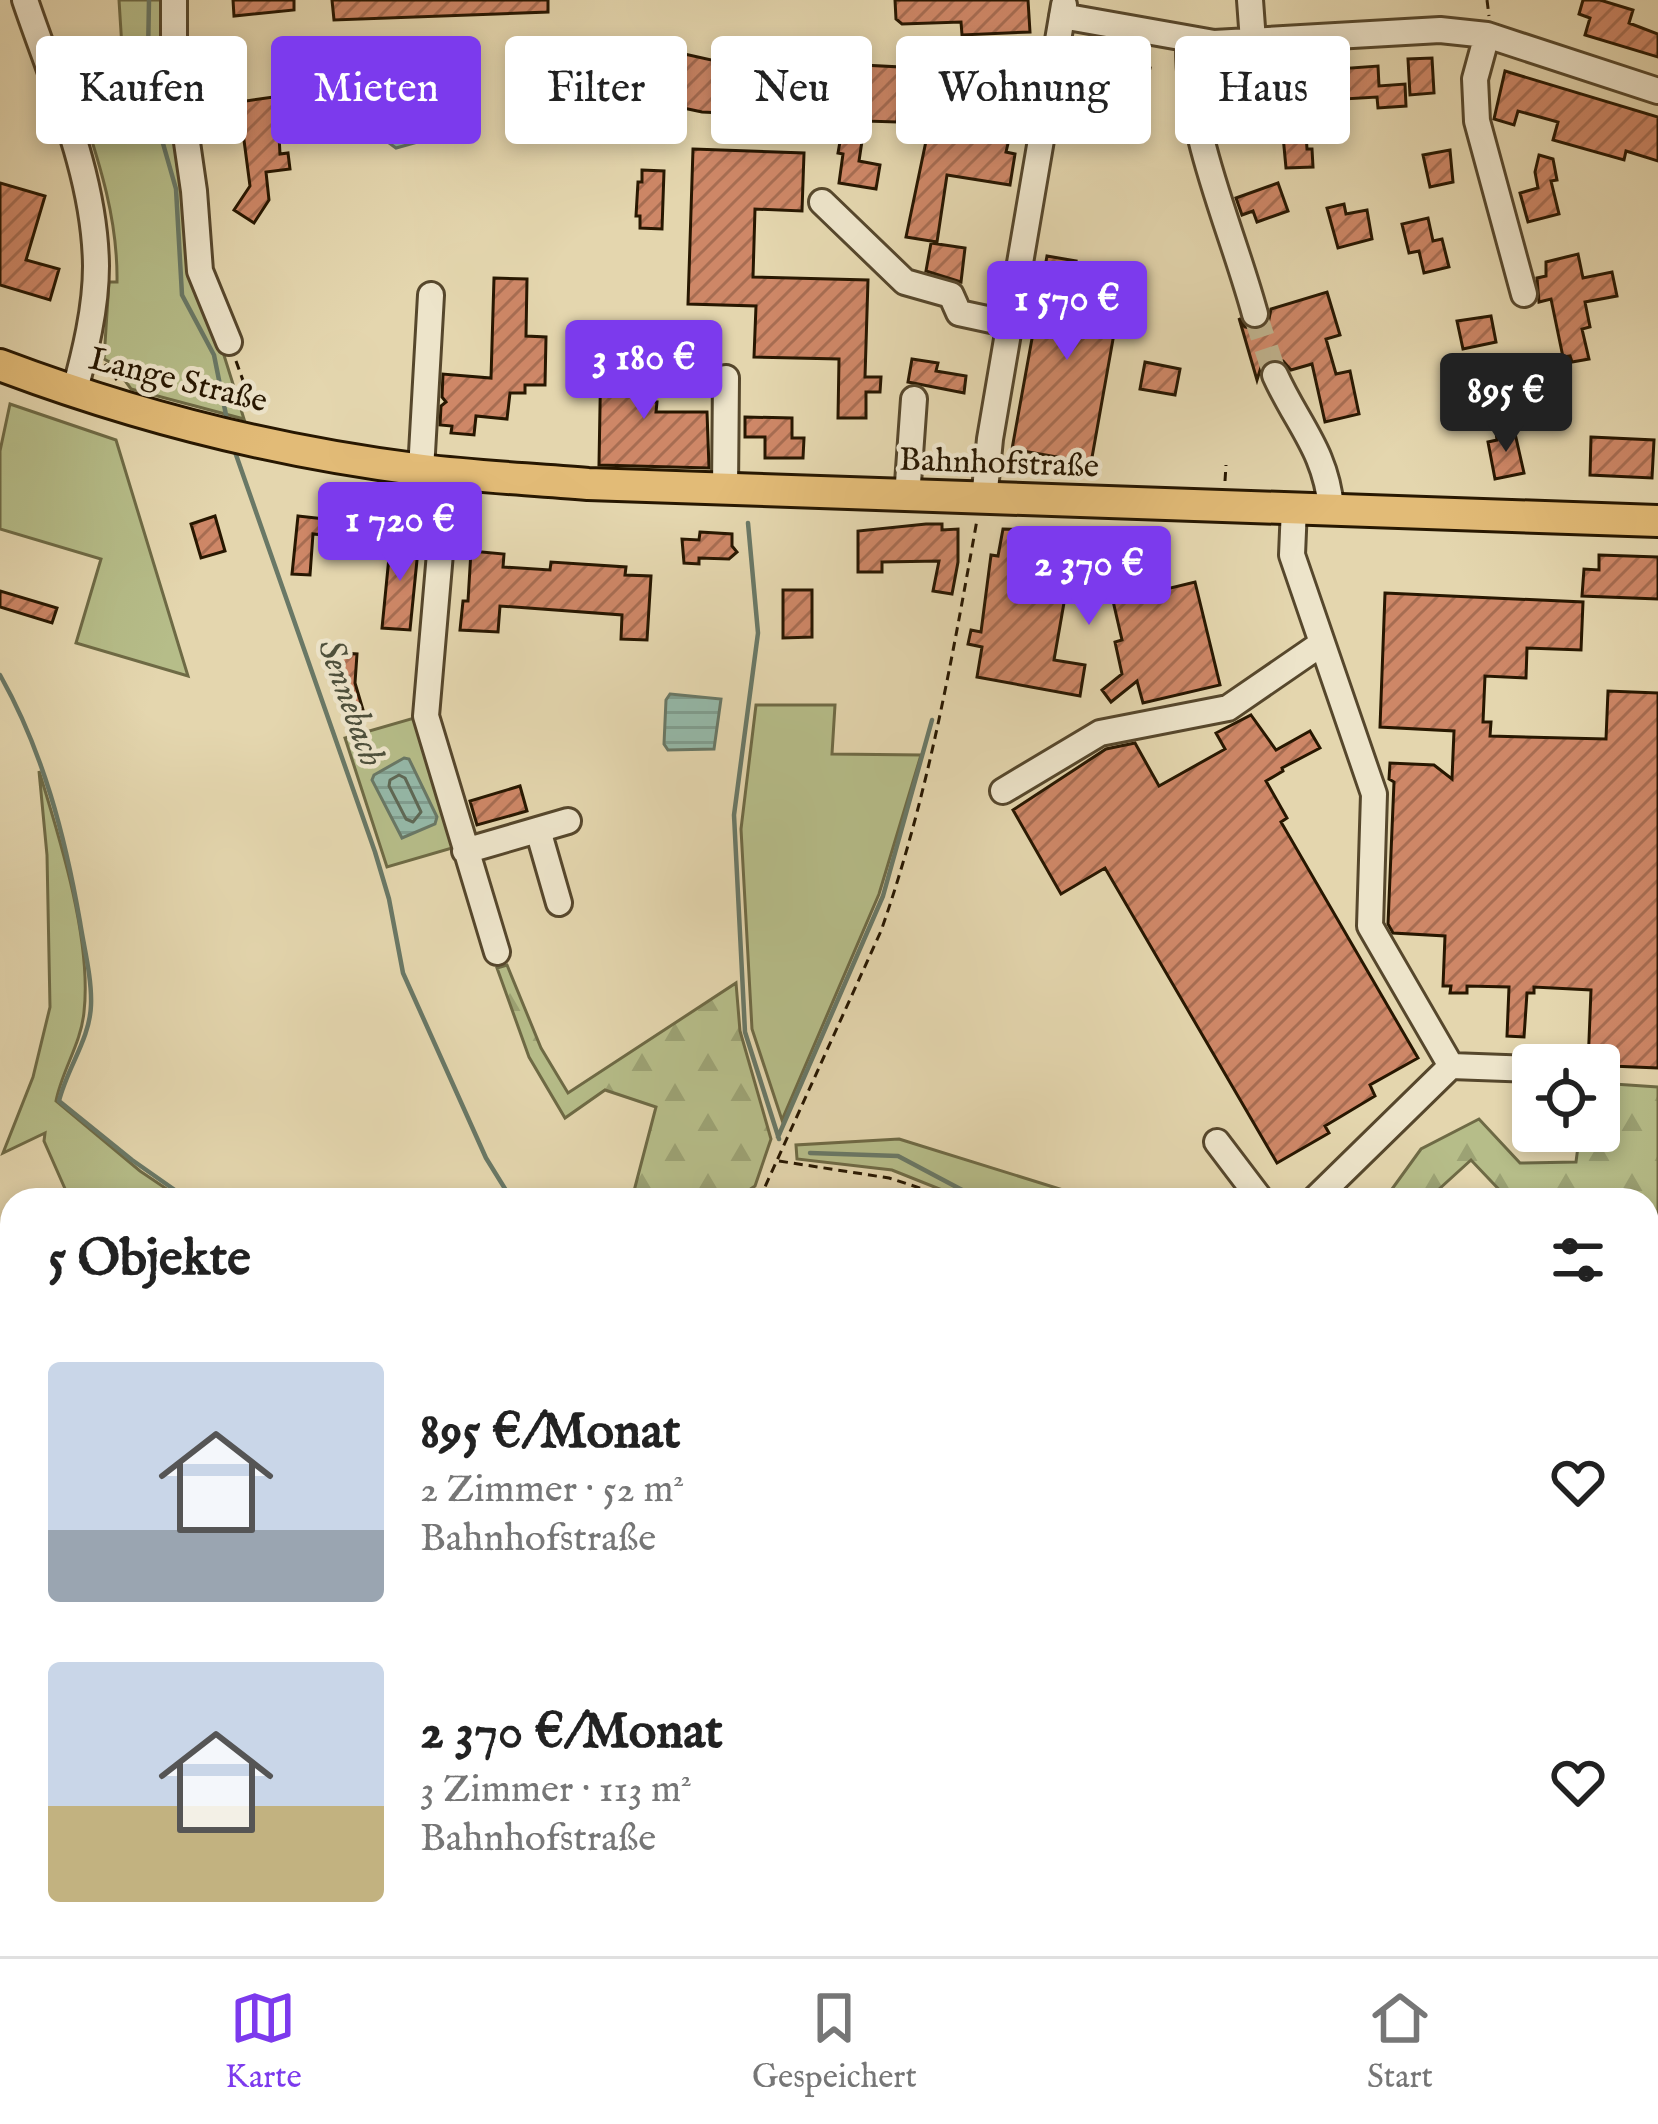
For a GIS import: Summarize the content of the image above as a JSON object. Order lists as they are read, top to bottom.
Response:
{
  "streets": {
    "main road": ["Lange Straße", "Bahnhofstraße"]
  },
  "crossings": [
    ["Lange Straße", "Bahnhofstraße"]
  ],
  "water": ["Sennebach"],
  "page": {
    "chip": [
      "Kaufen",
      "Mieten",
      "Filter",
      "Neu",
      "Wohnung",
      "Haus"
    ],
    "price": [
      "1 570 €",
      "3 180 €",
      "895 €",
      "1 720 €",
      "2 370 €"
    ],
    "heading": "5 Objekte",
    "list": [
      {
        "name": "895 €/Monat",
        "note": "2 Zimmer · 52 m² · Bahnhofstraße"
      },
      {
        "name": "2 370 €/Monat",
        "note": "3 Zimmer · 113 m² · Bahnhofstraße"
      }
    ],
    "tabs": ["Karte", "Gespeichert", "Start"]
  }
}
